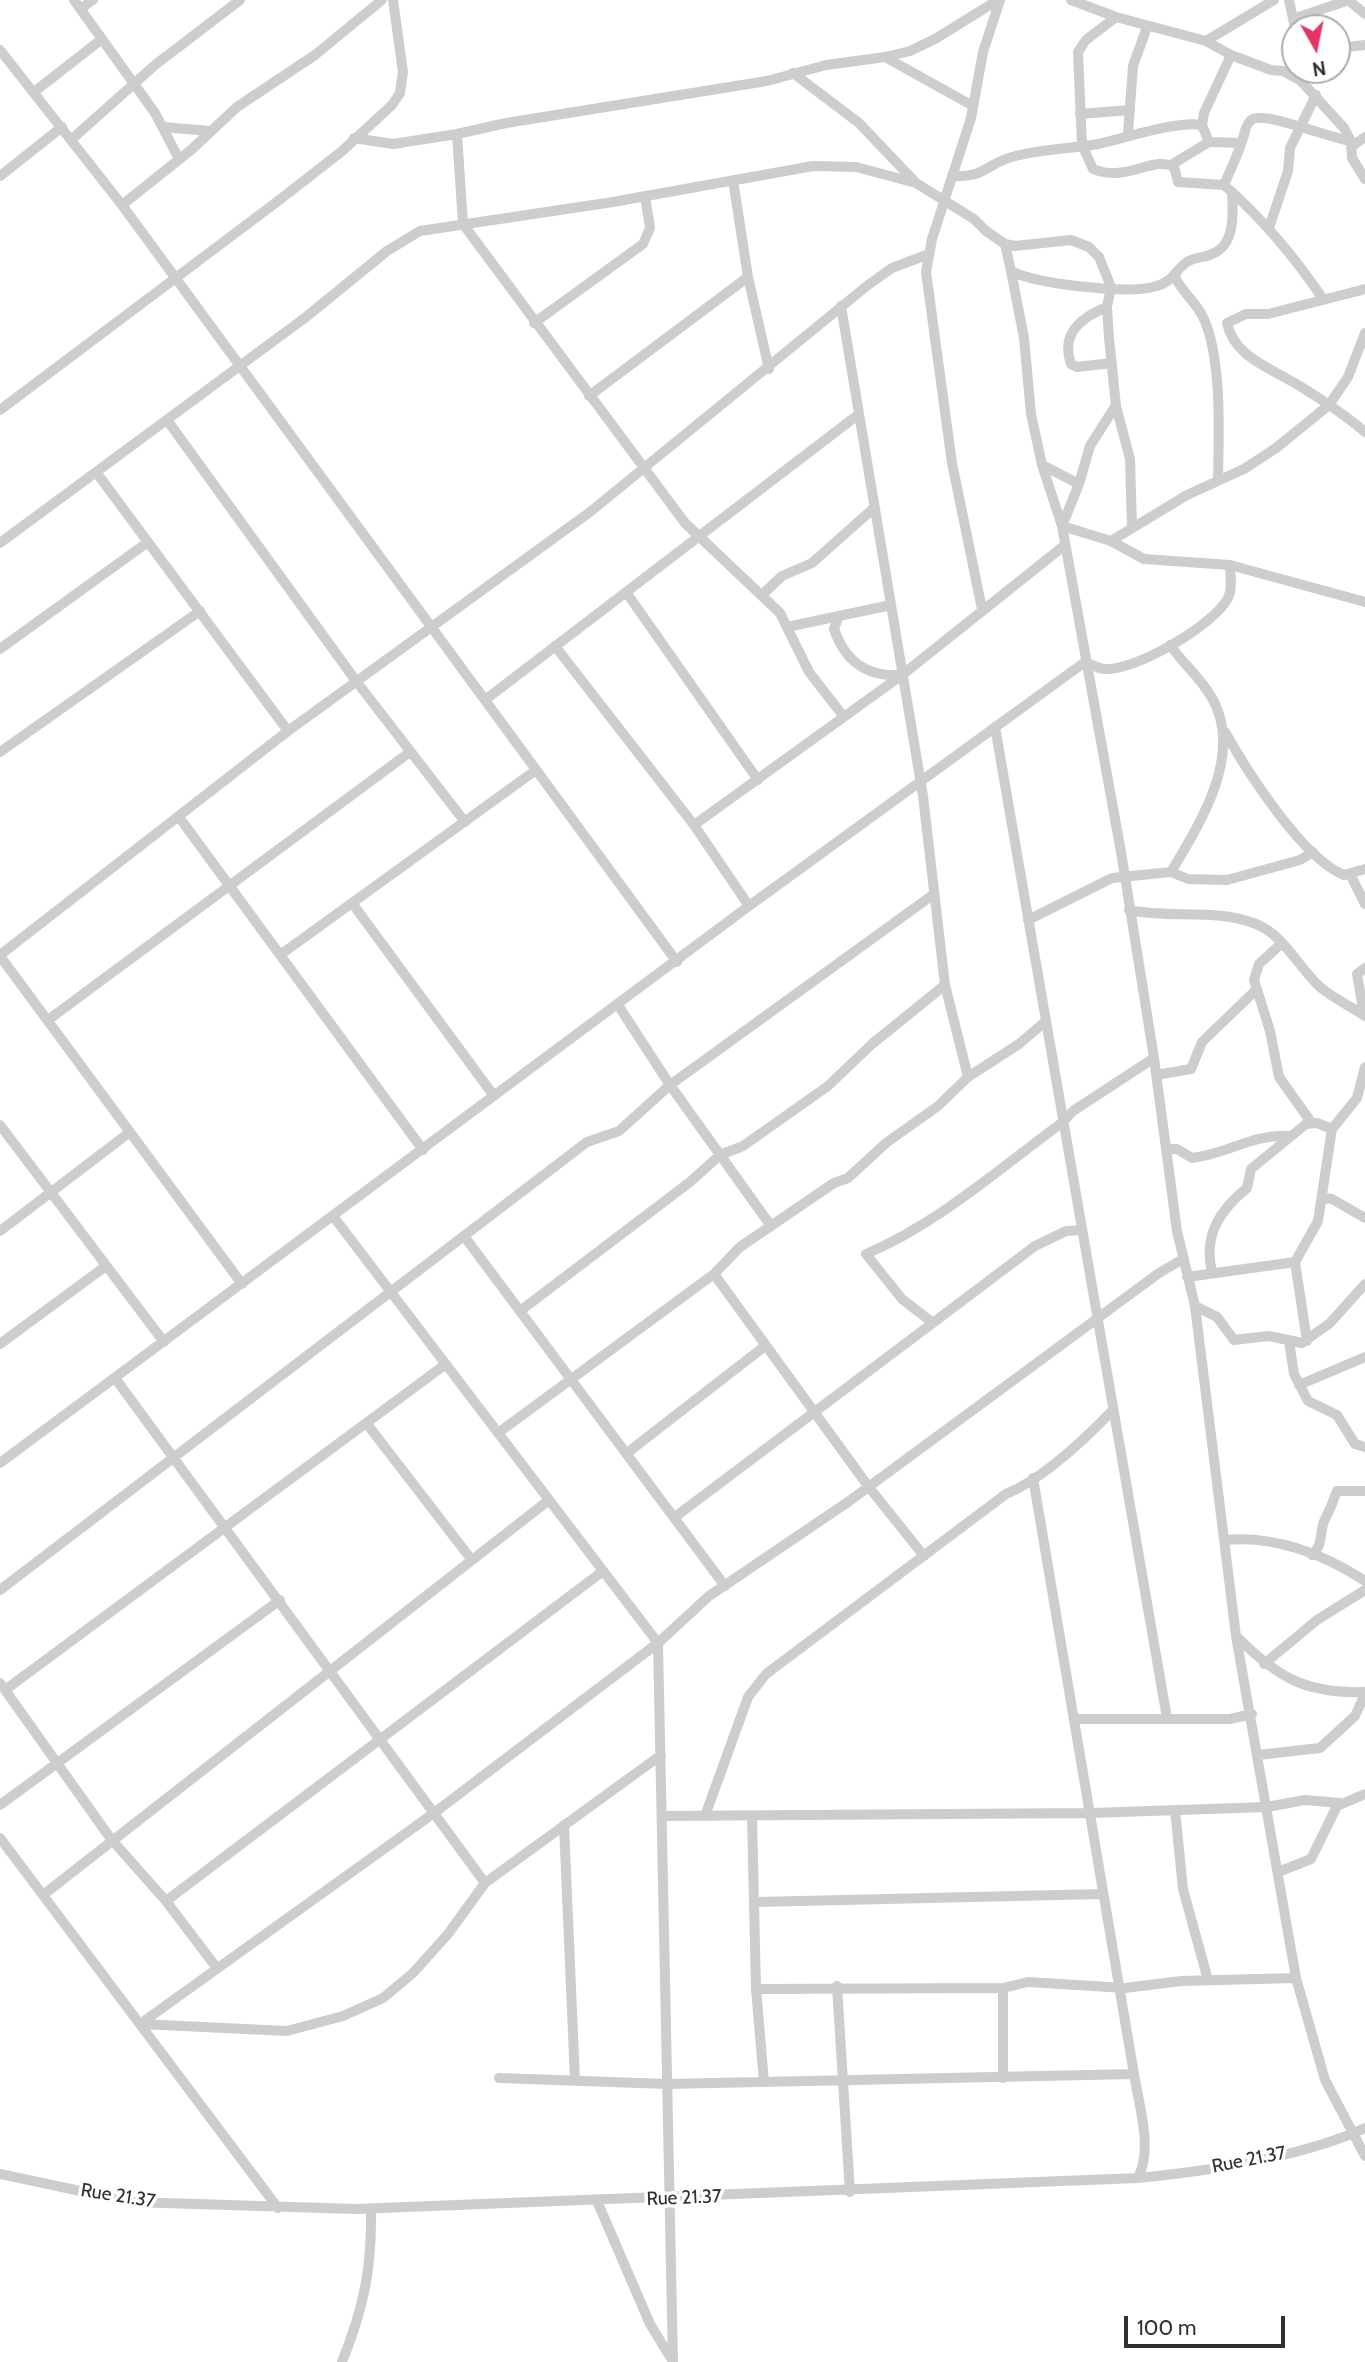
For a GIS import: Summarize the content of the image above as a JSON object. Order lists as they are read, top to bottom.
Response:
{
  "streets": {
    "street": ["Rue 21.37"]
  },
  "scale_bar": "100 m",
  "north": "bottom"
}
